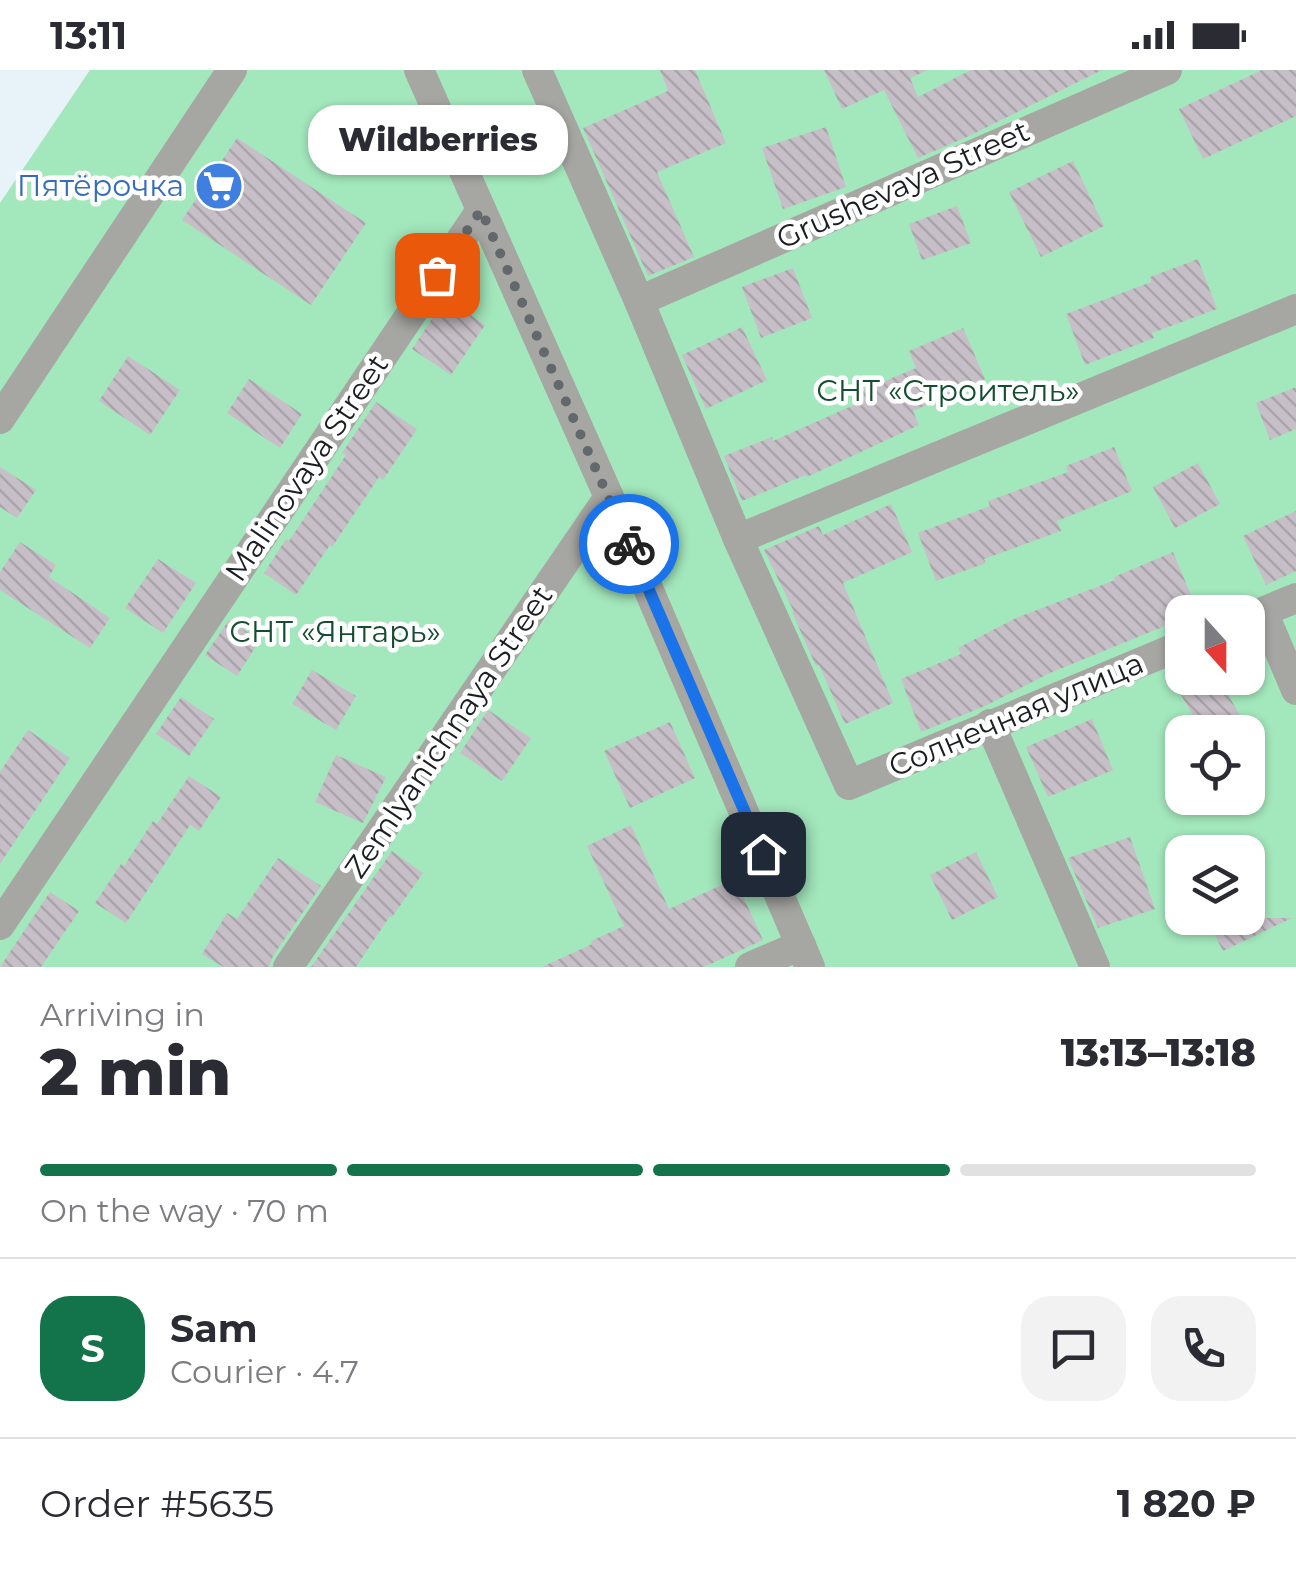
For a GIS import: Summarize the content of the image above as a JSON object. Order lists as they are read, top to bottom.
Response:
{
  "streets": {
    "street": [
      "Grushevaya Street",
      "Malinovaya Street",
      "Солнечная улица",
      "Zemlyanichnaya Street"
    ]
  },
  "parks": ["СНТ «Строитель»", "СНТ «Янтарь»"],
  "places": {
    "supermarket": ["Пятёрочка"],
    "other": ["Wildberries"]
  },
  "north": "bottom",
  "page": {
    "status": "13:11",
    "bubble": "Wildberries",
    "heading": ["2 min", "Arriving in", "13:13–13:18"],
    "panel": [
      "Sam",
      "Courier · 4.7",
      "Order #5635",
      "1 820 ₽"
    ],
    "bar": "On the way · 70 m",
    "round": "S"
  }
}
